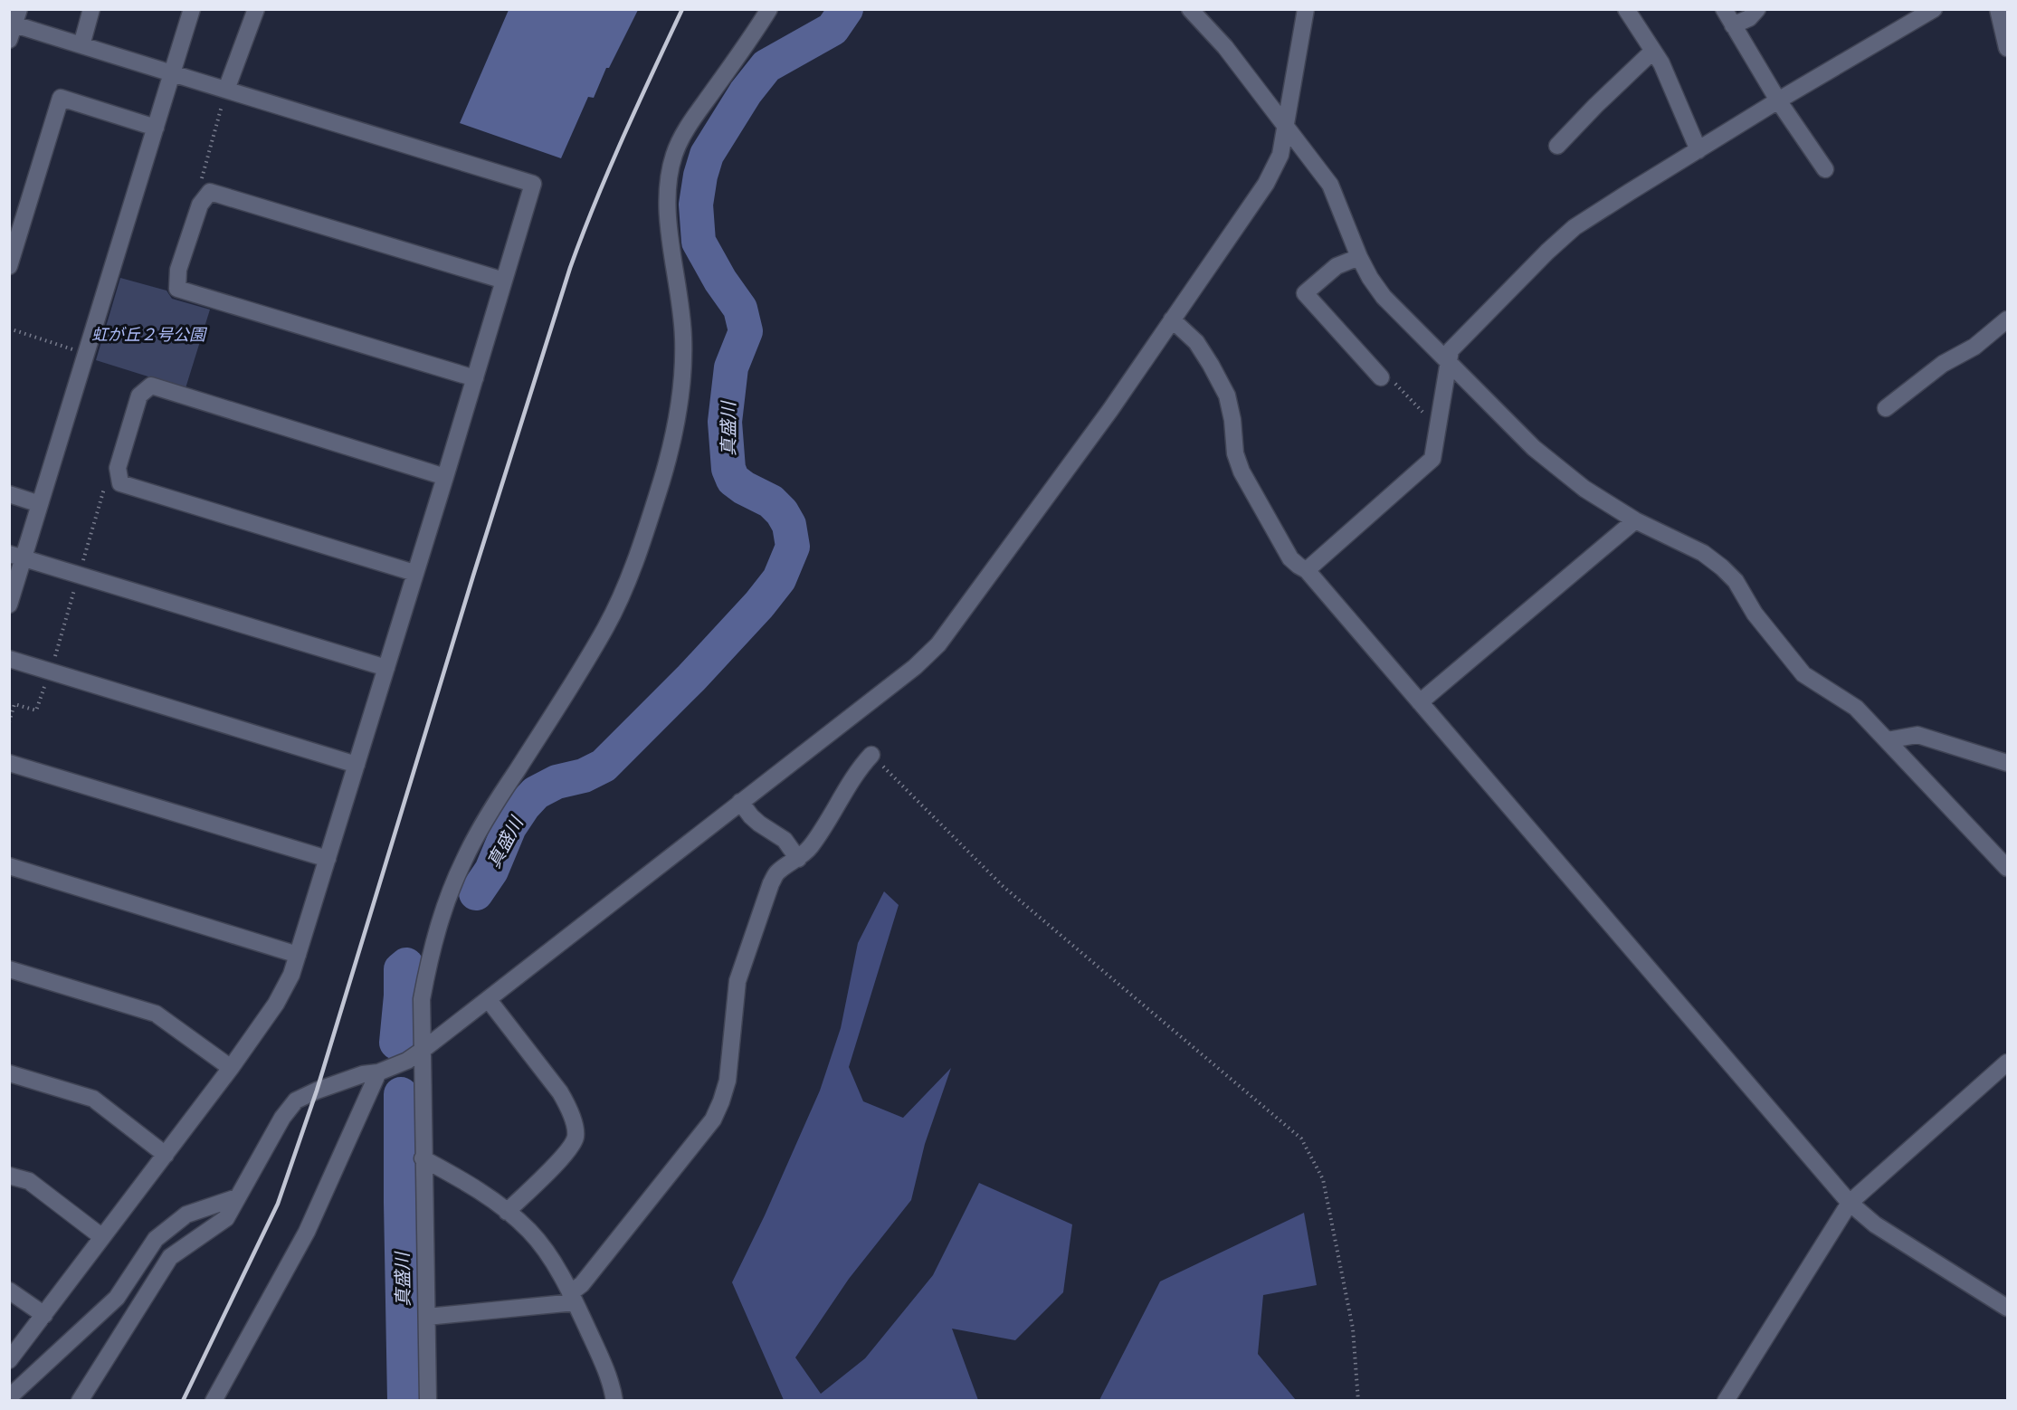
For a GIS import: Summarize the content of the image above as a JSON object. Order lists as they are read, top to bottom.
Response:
{
  "water": ["真盛川"],
  "parks": ["虹が丘２号公園"]
}
